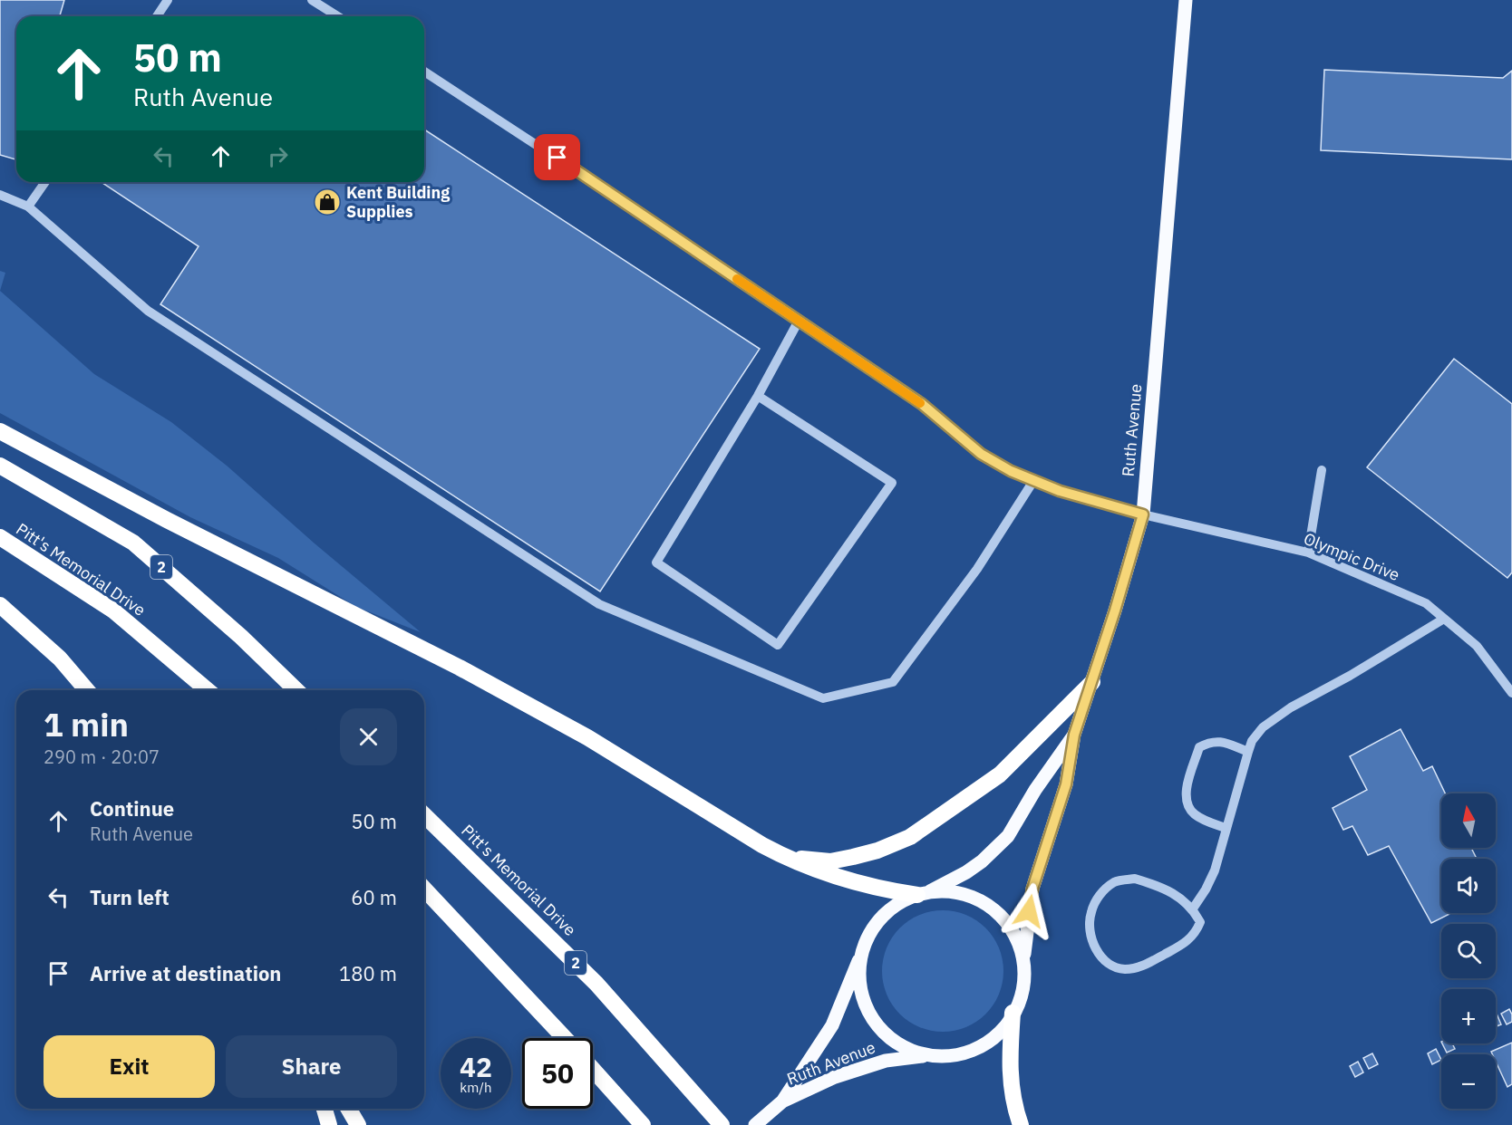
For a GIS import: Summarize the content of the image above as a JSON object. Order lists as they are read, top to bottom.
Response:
{
  "streets": {
    "highway": ["2", "Pitt's Memorial Drive"],
    "main road": ["Ruth Avenue"],
    "street": ["Olympic Drive"]
  },
  "crossings": [
    ["Ruth Avenue", "Olympic Drive"]
  ],
  "places": {
    "shop": ["Kent Building Supplies"]
  },
  "north": "top",
  "page": {
    "turn": ["50 m", "Ruth Avenue"],
    "heading": ["1 min", "290 m · 20:07"],
    "list": [
      {
        "name": "Continue",
        "note": "Ruth Avenue",
        "value": "50 m"
      },
      {
        "name": "Turn left",
        "value": "60 m"
      },
      {
        "name": "Arrive at destination",
        "value": "180 m"
      }
    ],
    "map_buttons": ["+", "−"],
    "buttons": ["Exit", "Share"],
    "speed": "42 km/h",
    "limit": "50"
  }
}
